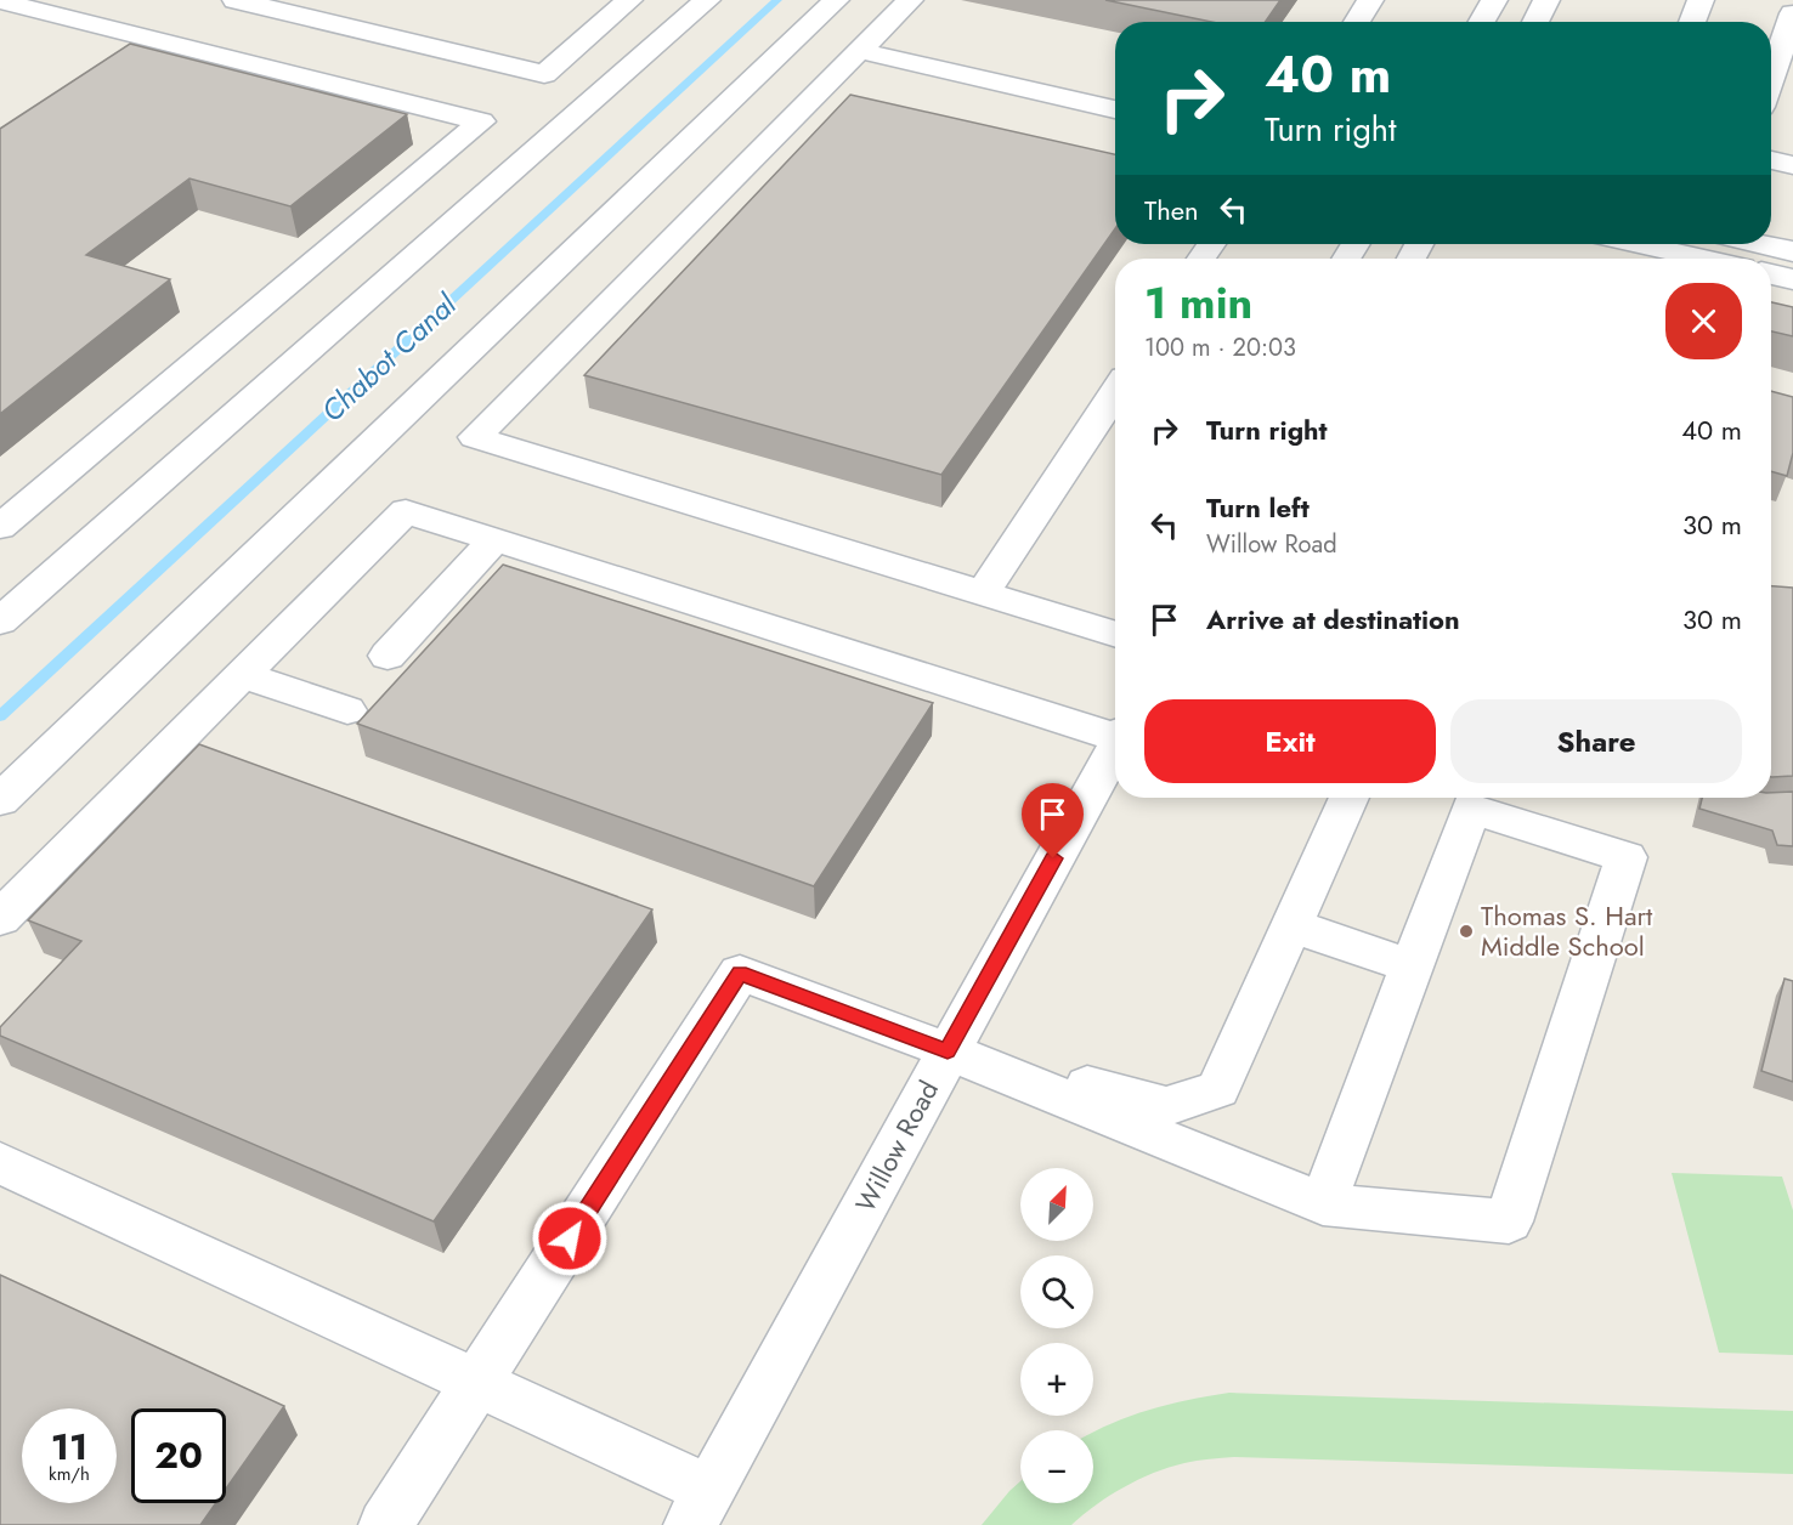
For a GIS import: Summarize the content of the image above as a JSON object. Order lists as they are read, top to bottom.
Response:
{
  "streets": {
    "street": ["Willow Road"]
  },
  "water": ["Chabot Canal"],
  "places": ["Thomas S. Hart Middle School"],
  "north": "top right",
  "page": {
    "turn": ["40 m", "Turn right"],
    "then": "Then",
    "heading": ["1 min", "100 m · 20:03"],
    "list": [
      {
        "name": "Turn right",
        "value": "40 m"
      },
      {
        "name": "Turn left",
        "note": "Willow Road",
        "value": "30 m"
      },
      {
        "name": "Arrive at destination",
        "value": "30 m"
      }
    ],
    "buttons": ["Exit", "Share"],
    "map_buttons": ["+", "−"],
    "speed": "11 km/h",
    "limit": "20"
  }
}
